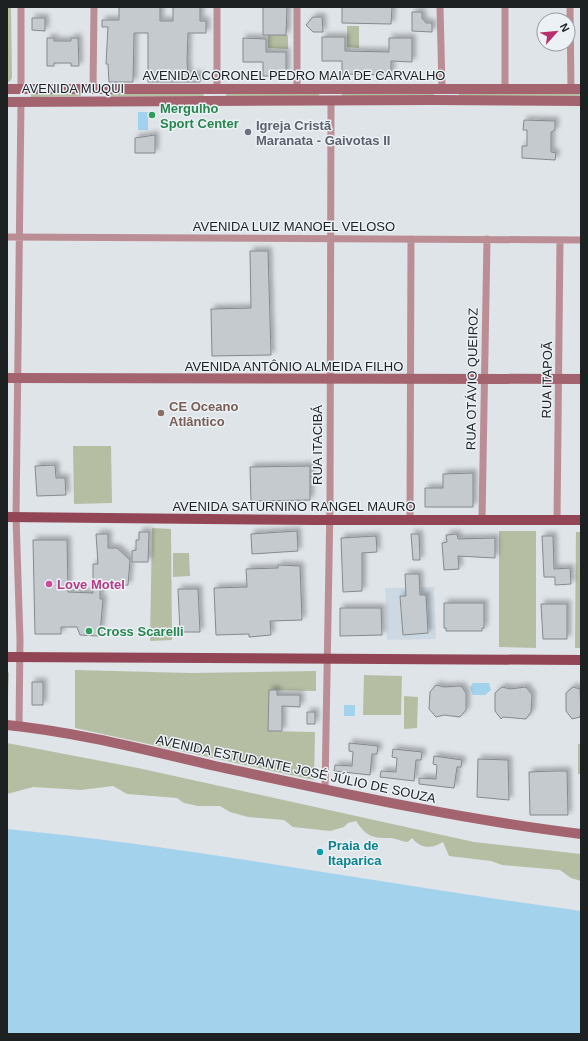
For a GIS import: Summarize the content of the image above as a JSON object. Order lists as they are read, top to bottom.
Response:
{
  "streets": {
    "main road": ["AVENIDA SATURNINO RANGEL MAURO"],
    "street": [
      "AVENIDA CORONEL PEDRO MAIA DE CARVALHO",
      "AVENIDA MUQUI",
      "AVENIDA LUIZ MANOEL VELOSO",
      "AVENIDA ANTÔNIO ALMEIDA FILHO",
      "RUA OTÁVIO QUEIROZ",
      "RUA ITAPOÃ",
      "RUA ITACIBÁ",
      "AVENIDA ESTUDANTE JOSÉ JÚLIO DE SOUZA"
    ]
  },
  "crossings": [
    ["AVENIDA CORONEL PEDRO MAIA DE CARVALHO", "AVENIDA MUQUI"],
    ["AVENIDA CORONEL PEDRO MAIA DE CARVALHO", "RUA ITACIBÁ"],
    ["AVENIDA MUQUI", "RUA ITACIBÁ"],
    ["AVENIDA LUIZ MANOEL VELOSO", "RUA OTÁVIO QUEIROZ"],
    ["AVENIDA LUIZ MANOEL VELOSO", "RUA ITAPOÃ"],
    ["AVENIDA LUIZ MANOEL VELOSO", "RUA ITACIBÁ"],
    ["AVENIDA ANTÔNIO ALMEIDA FILHO", "RUA OTÁVIO QUEIROZ"],
    ["AVENIDA ANTÔNIO ALMEIDA FILHO", "RUA ITAPOÃ"],
    ["AVENIDA ANTÔNIO ALMEIDA FILHO", "RUA ITACIBÁ"],
    ["RUA OTÁVIO QUEIROZ", "AVENIDA SATURNINO RANGEL MAURO"],
    ["RUA ITAPOÃ", "AVENIDA SATURNINO RANGEL MAURO"],
    ["RUA ITACIBÁ", "AVENIDA SATURNINO RANGEL MAURO"],
    ["RUA ITACIBÁ", "AVENIDA ESTUDANTE JOSÉ JÚLIO DE SOUZA"]
  ],
  "places": [
    "Mergulho Sport Center",
    "Igreja Cristã Maranata - Gaivotas II",
    "CE Oceano Atlântico",
    "Love Motel",
    "Cross Scarelli",
    "Praia de Itaparica"
  ],
  "north": "top right"
}
